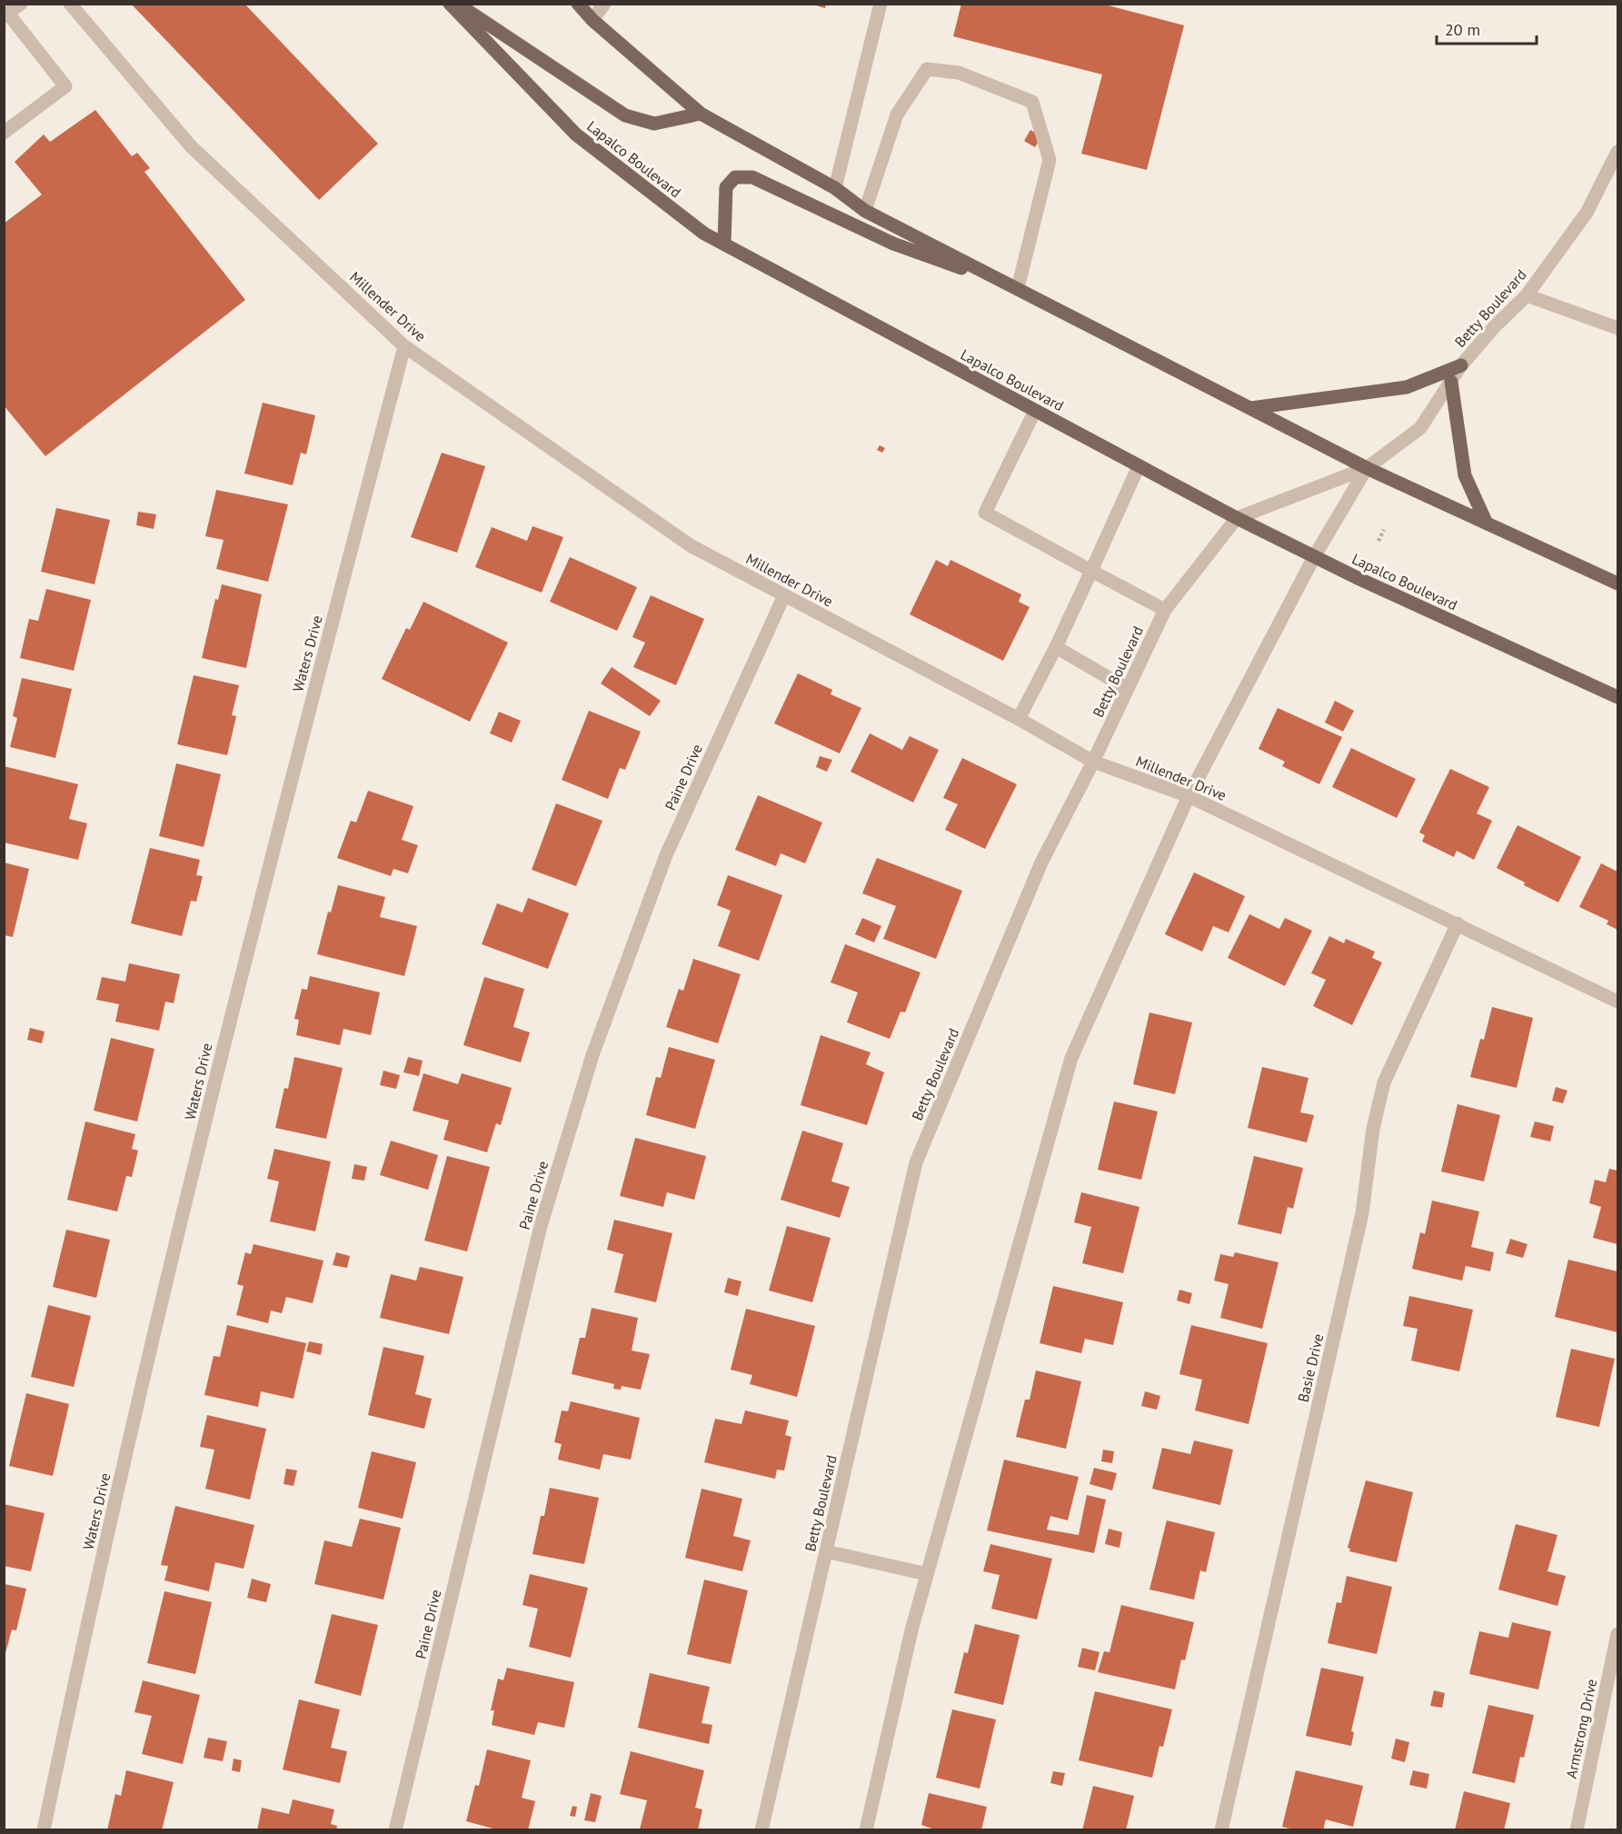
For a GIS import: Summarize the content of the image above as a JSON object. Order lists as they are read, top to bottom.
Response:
{
  "streets": {
    "main road": ["Lapalco Boulevard"],
    "street": [
      "Millender Drive",
      "Betty Boulevard",
      "Waters Drive",
      "Paine Drive",
      "Basie Drive",
      "Armstrong Drive"
    ]
  },
  "crossings": [
    ["Lapalco Boulevard", "Betty Boulevard"],
    ["Millender Drive", "Betty Boulevard"],
    ["Millender Drive", "Waters Drive"],
    ["Millender Drive", "Paine Drive"],
    ["Millender Drive", "Basie Drive"]
  ],
  "scale_bar": "20 m"
}
